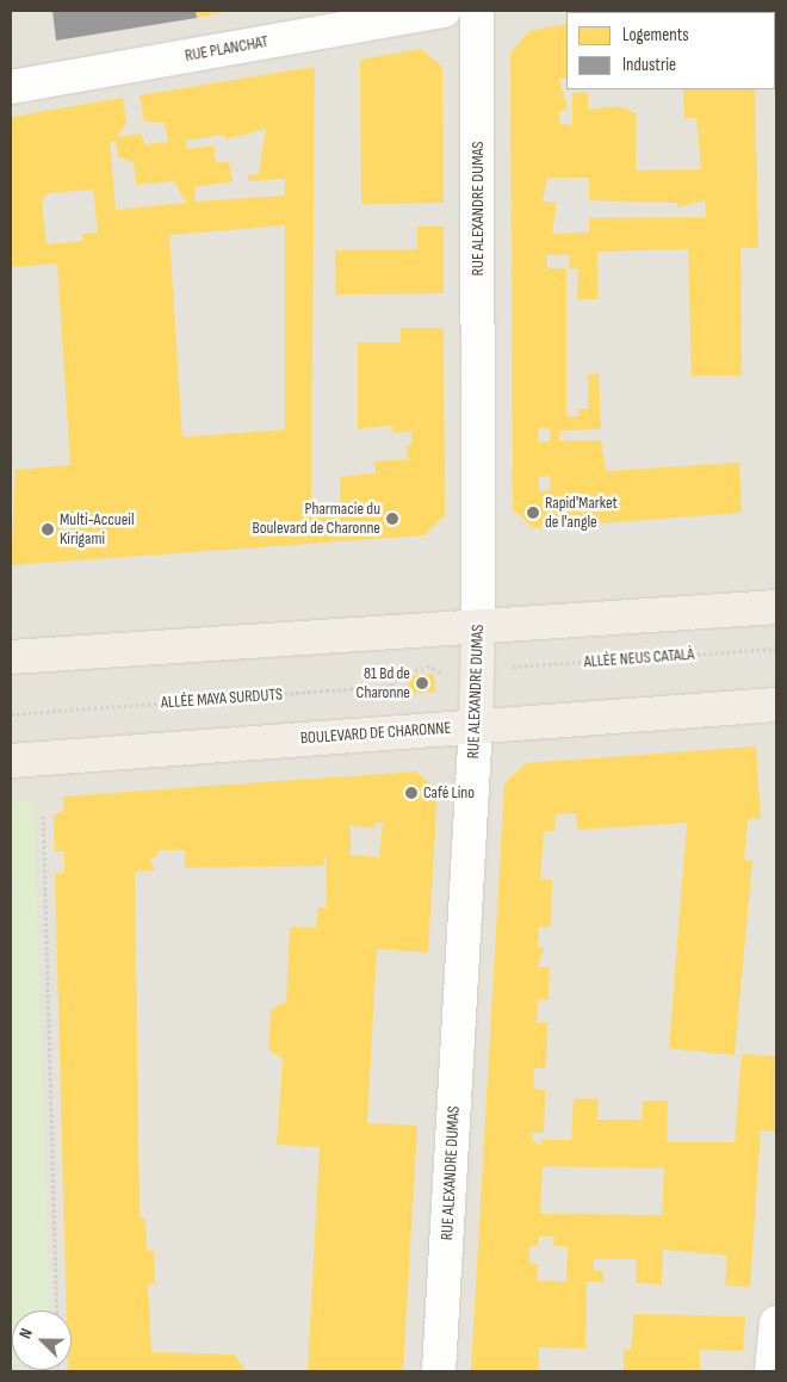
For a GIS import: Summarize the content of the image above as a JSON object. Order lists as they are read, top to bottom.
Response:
{
  "streets": {
    "main road": ["RUE ALEXANDRE DUMAS", "BOULEVARD DE CHARONNE"],
    "street": ["RUE PLANCHAT"],
    "path": ["ALLÉE NEUS CATALÀ", "ALLÉE MAYA SURDUTS"]
  },
  "crossings": [
    ["RUE ALEXANDRE DUMAS", "BOULEVARD DE CHARONNE"]
  ],
  "places": [
    "Rapid'Market de l'angle",
    "Pharmacie du Boulevard de Charonne",
    "Multi-Accueil Kirigami",
    "81 Bd de Charonne",
    "Café Lino"
  ],
  "legend": ["Logements", "Industrie"],
  "north": "top left"
}
